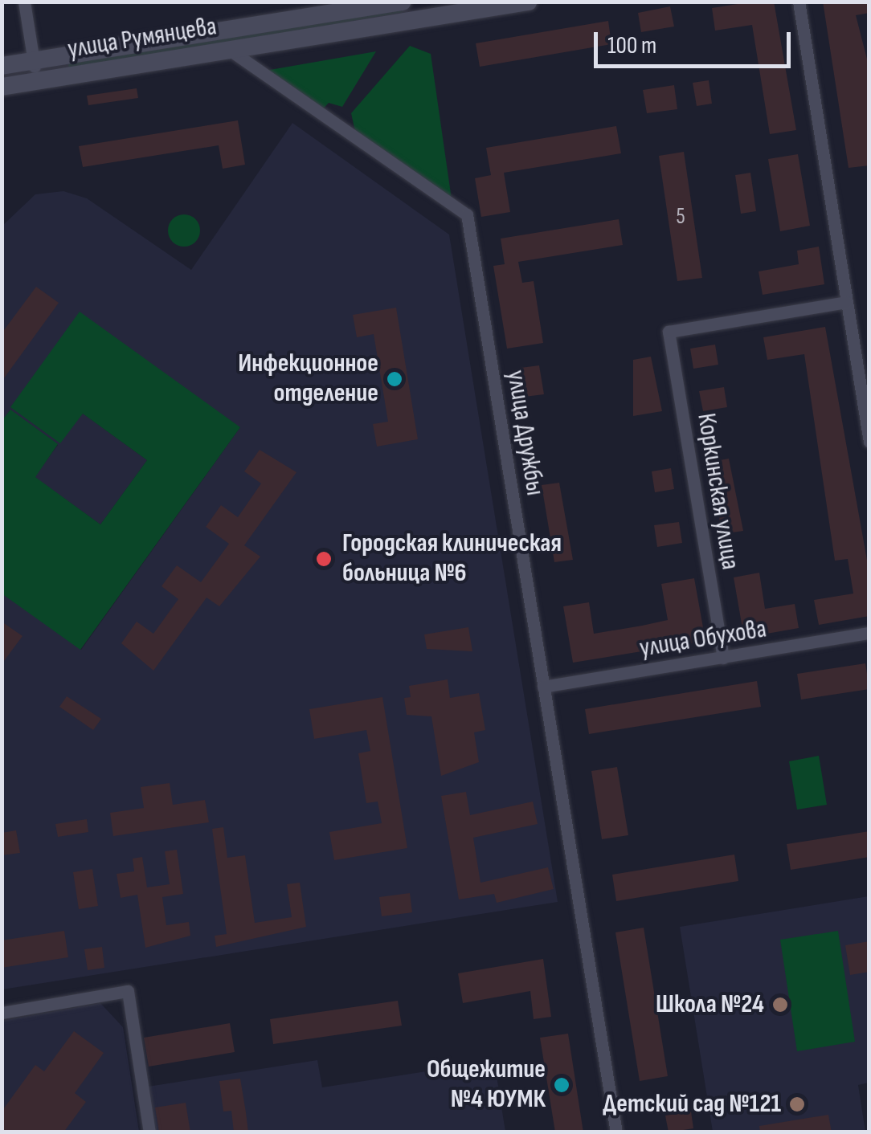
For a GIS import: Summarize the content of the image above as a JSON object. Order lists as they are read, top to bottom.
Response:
{
  "streets": {
    "main road": ["улица Румянцева"],
    "street": ["улица Дружбы", "Коркинская улица", "улица Обухова"]
  },
  "crossings": [
    ["улица Румянцева", "улица Дружбы"],
    ["улица Дружбы", "улица Обухова"],
    ["Коркинская улица", "улица Обухова"]
  ],
  "places": [
    "Инфекционное отделение",
    "Городская клиническая больница №6",
    "Школа №24",
    "Общежитие №4 ЮУМК",
    "Детский сад №121"
  ],
  "house_numbers": ["5"],
  "scale_bar": "100 m"
}
